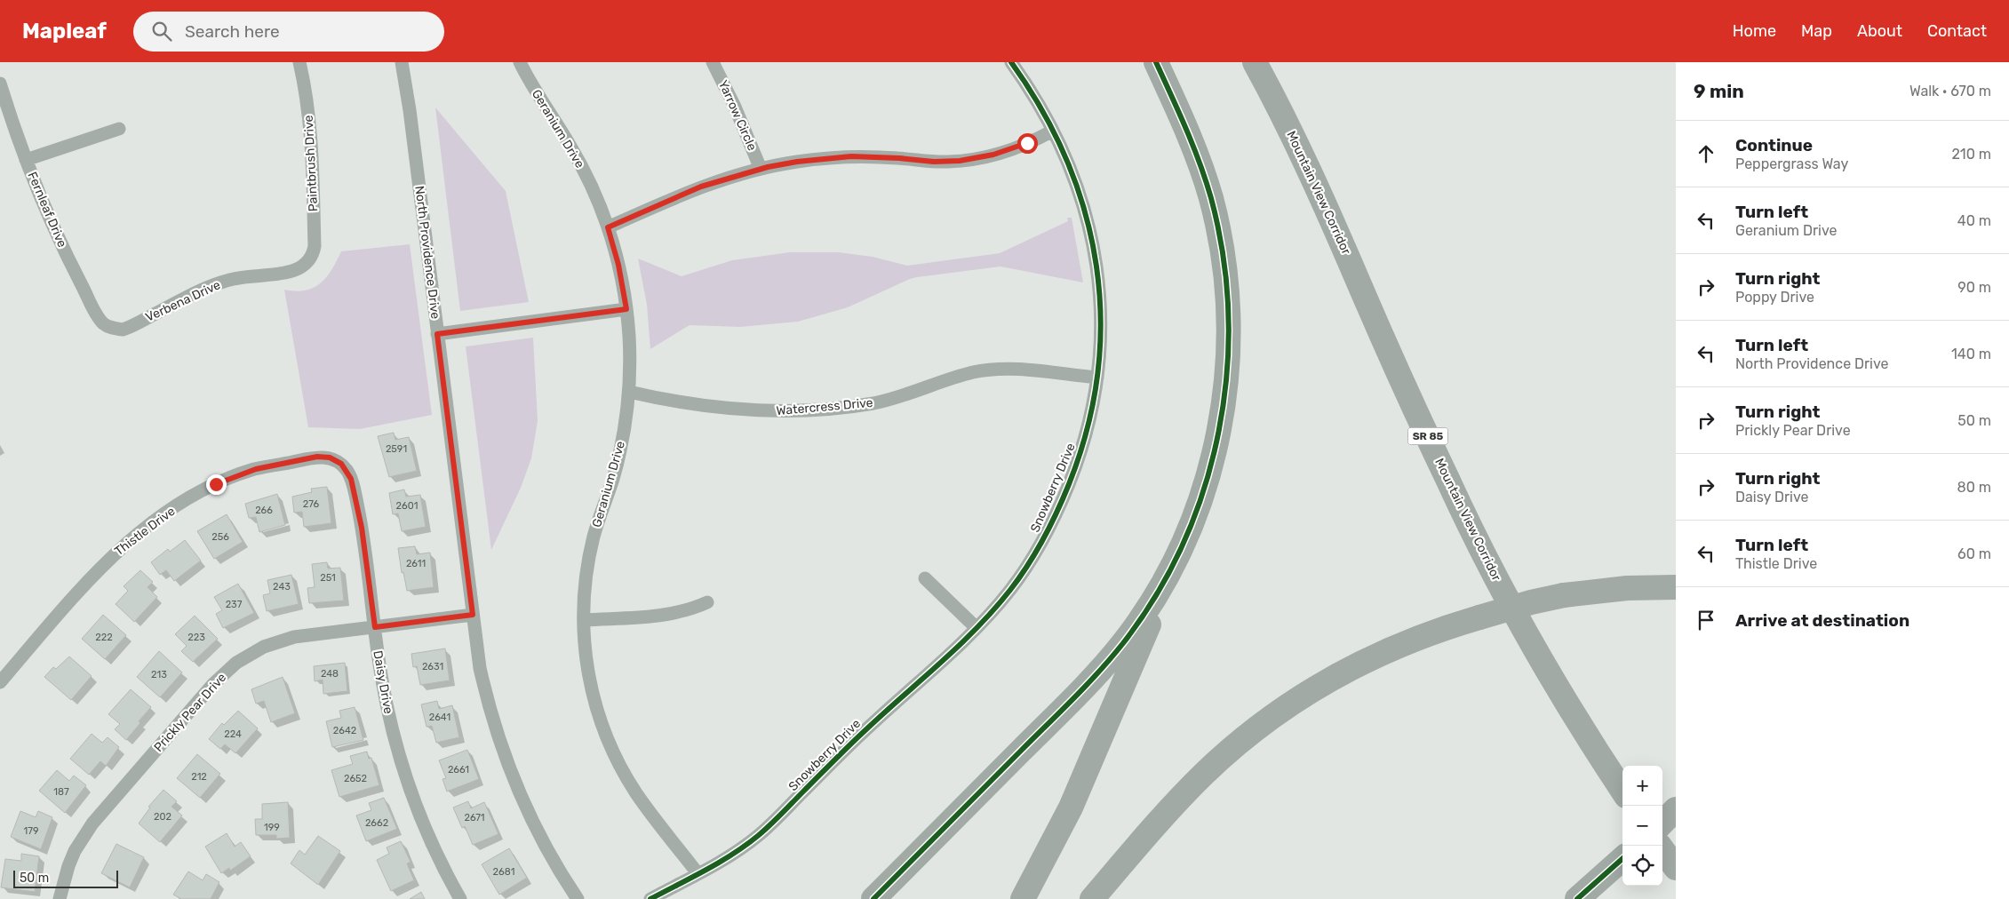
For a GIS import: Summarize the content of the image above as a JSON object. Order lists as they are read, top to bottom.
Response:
{
  "streets": {
    "highway": ["Mountain View Corridor", "SR 85"],
    "street": [
      "Yarrow Circle",
      "Geranium Drive",
      "Paintbrush Drive",
      "Fernleaf Drive",
      "North Providence Drive",
      "Verbena Drive",
      "Watercress Drive",
      "Snowberry Drive",
      "Thistle Drive",
      "Daisy Drive",
      "Prickly Pear Drive"
    ]
  },
  "crossings": [
    ["Geranium Drive", "Watercress Drive"],
    ["Geranium Drive", "Snowberry Drive"],
    ["Paintbrush Drive", "Verbena Drive"],
    ["Fernleaf Drive", "Verbena Drive"],
    ["North Providence Drive", "Prickly Pear Drive"],
    ["Watercress Drive", "Snowberry Drive"],
    ["Thistle Drive", "Daisy Drive"],
    ["Daisy Drive", "Prickly Pear Drive"]
  ],
  "house_numbers": [
    "2591",
    "276",
    "2601",
    "266",
    "256",
    "2611",
    "251",
    "243",
    "237",
    "222",
    "223",
    "2631",
    "248",
    "213",
    "2641",
    "2642",
    "224",
    "2661",
    "212",
    "2652",
    "187",
    "202",
    "2671",
    "2662",
    "199",
    "179",
    "2681"
  ],
  "scale_bar": "50 m",
  "page": {
    "header": "Mapleaf",
    "search": "Search here",
    "nav": [
      "Home",
      "Map",
      "About",
      "Contact"
    ],
    "heading": ["9 min", "Walk · 670 m"],
    "list": [
      ["Continue", "Peppergrass Way", "210 m"],
      ["Turn left", "Geranium Drive", "40 m"],
      ["Turn right", "Poppy Drive", "90 m"],
      ["Turn left", "North Providence Drive", "140 m"],
      ["Turn right", "Prickly Pear Drive", "50 m"],
      ["Turn right", "Daisy Drive", "80 m"],
      ["Turn left", "Thistle Drive", "60 m"],
      "Arrive at destination"
    ],
    "map_buttons": ["+", "−"],
    "scale": "50 m"
  }
}
